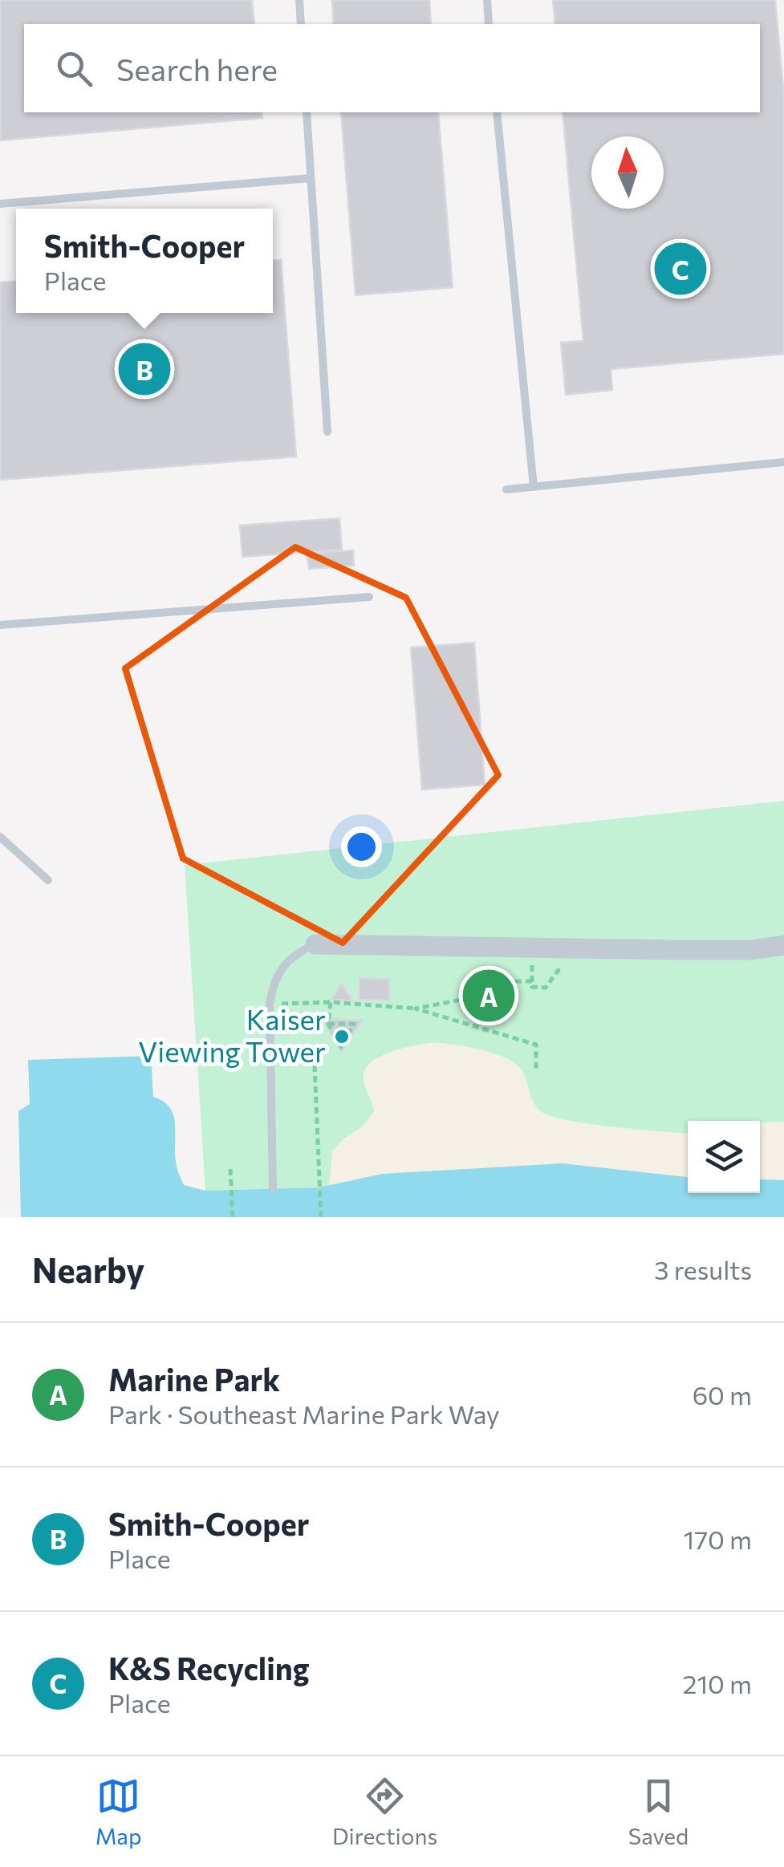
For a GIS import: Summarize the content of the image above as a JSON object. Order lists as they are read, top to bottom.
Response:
{
  "places": ["Kaiser Viewing Tower"],
  "north": "top",
  "page": {
    "search": "Search here",
    "popup": ["Smith-Cooper", "Place"],
    "pins": ["C", "B", "A"],
    "heading": ["Nearby", "3 results"],
    "list": [
      {
        "mark": "A",
        "name": "Marine Park",
        "note": "Park · Southeast Marine Park Way",
        "value": "60 m"
      },
      {
        "mark": "B",
        "name": "Smith-Cooper",
        "note": "Place",
        "value": "170 m"
      },
      {
        "mark": "C",
        "name": "K&S Recycling",
        "note": "Place",
        "value": "210 m"
      }
    ],
    "nav": ["Map", "Directions", "Saved"]
  }
}
